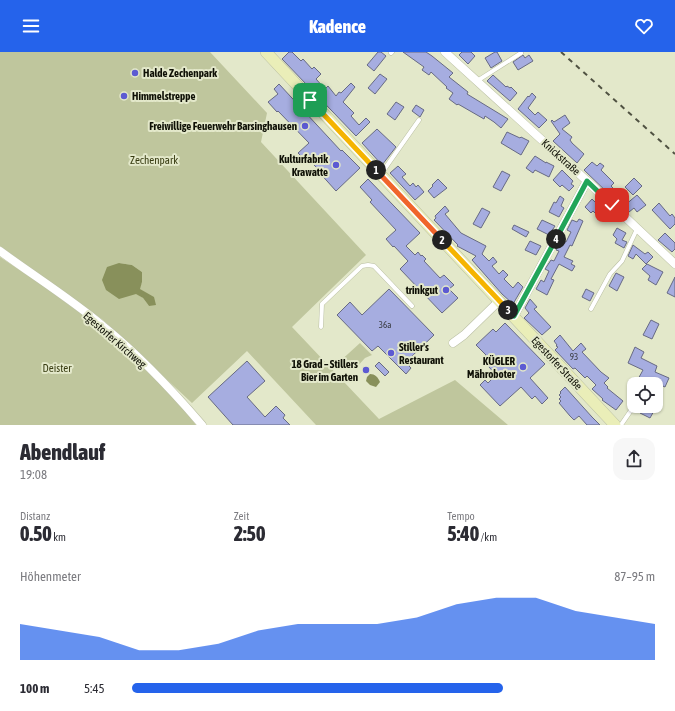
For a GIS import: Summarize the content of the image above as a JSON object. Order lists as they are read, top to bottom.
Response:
{
  "streets": {
    "main road": ["Egestorfer Straße"],
    "street": ["Knickstraße", "Egestorfer Kirchweg"]
  },
  "parks": ["Zechenpark", "Deister"],
  "places": [
    "Halde Zechenpark",
    "Himmelstreppe",
    "Freiwillige Feuerwehr Barsinghausen",
    "Kulturfabrik Krawatte",
    "trinkgut",
    "Stiller's Restaurant",
    "KÜGLER Mähroboter",
    "18 Grad – Stillers Bier im Garten"
  ],
  "house_numbers": ["36a", "93"],
  "page": {
    "header": "Kadence",
    "pins": [
      "1",
      "4",
      "2",
      "3"
    ],
    "heading": ["Abendlauf", "19:08"],
    "stats": [
      ["Distanz", "0.50 km"],
      ["Zeit", "2:50"],
      ["Tempo", "5:40 /km"]
    ],
    "chart": ["Höhenmeter", "87–95 m"],
    "list": [
      {
        "name": "100 m",
        "note": "5:45"
      }
    ]
  }
}
